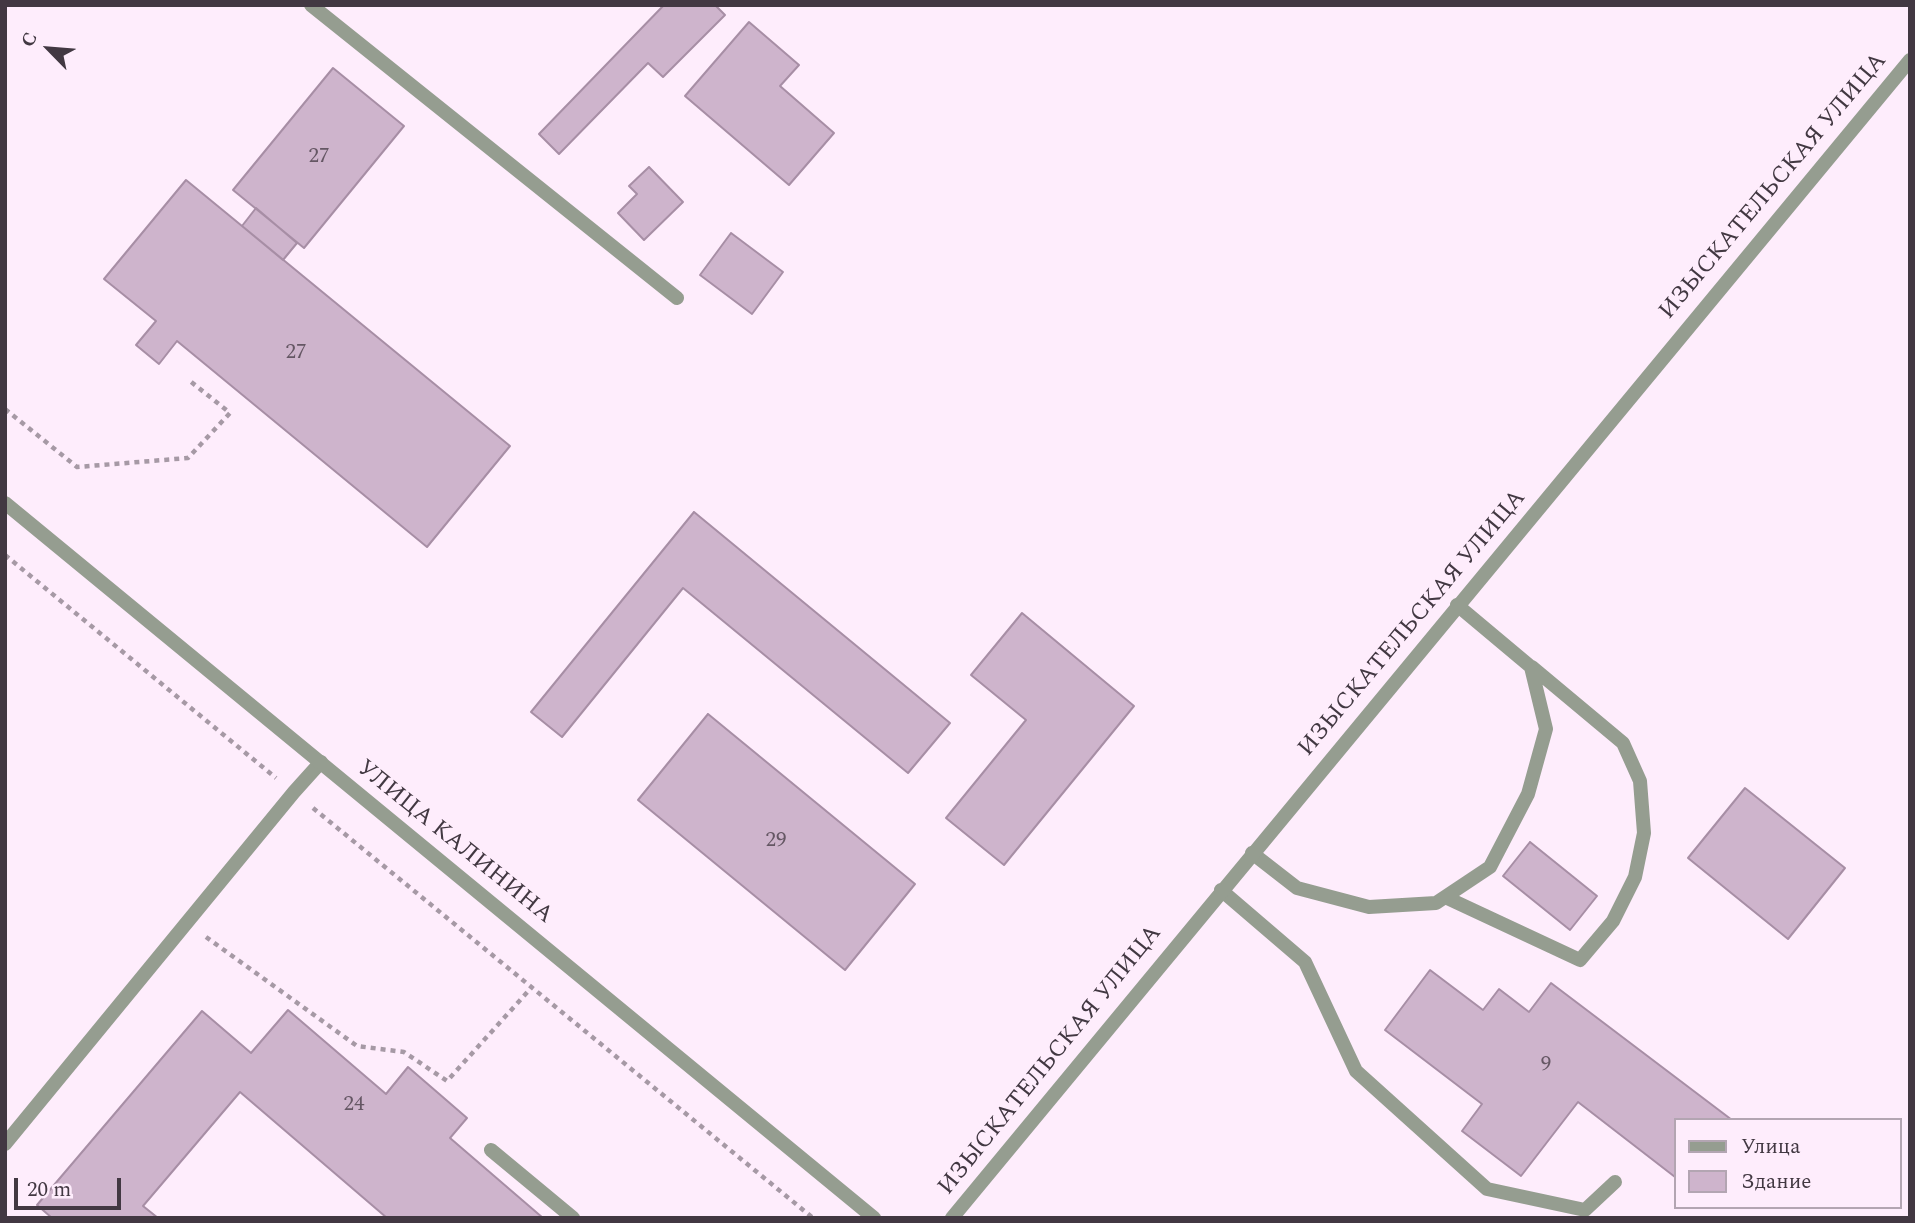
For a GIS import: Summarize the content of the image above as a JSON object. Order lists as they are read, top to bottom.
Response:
{
  "streets": {
    "street": ["ИЗЫСКАТЕЛЬСКАЯ УЛИЦА", "УЛИЦА КАЛИНИНА"]
  },
  "house_numbers": [
    "27",
    "27",
    "29",
    "9",
    "24"
  ],
  "legend": ["Улица", "Здание"],
  "scale_bar": "20 m",
  "north": "top left"
}
